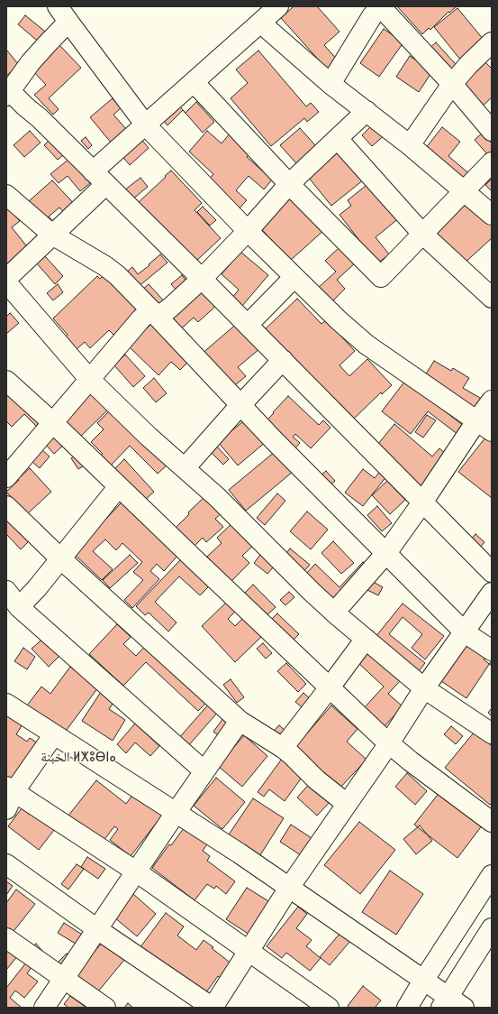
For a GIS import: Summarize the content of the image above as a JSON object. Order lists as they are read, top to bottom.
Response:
{
  "districts": ["الخبنة ⵍⵅⵓⴱⵏⴰ"]
}
